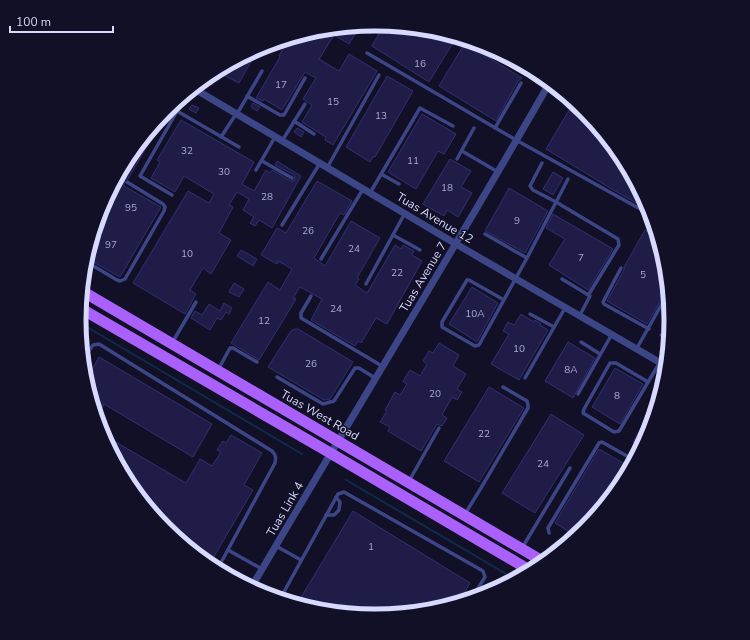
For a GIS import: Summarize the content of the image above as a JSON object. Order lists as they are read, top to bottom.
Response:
{
  "streets": {
    "main road": ["Tuas West Road"],
    "street": ["Tuas Avenue 12", "Tuas Avenue 7", "Tuas Link 4"]
  },
  "crossings": [
    ["Tuas Avenue 12", "Tuas Avenue 7"],
    ["Tuas Avenue 7", "Tuas West Road"],
    ["Tuas Avenue 7", "Tuas Link 4"],
    ["Tuas West Road", "Tuas Link 4"]
  ],
  "house_numbers": [
    "16",
    "17",
    "15",
    "13",
    "32",
    "11",
    "30",
    "18",
    "28",
    "95",
    "9",
    "26",
    "97",
    "24",
    "10",
    "7",
    "22",
    "5",
    "24",
    "10A",
    "12",
    "10",
    "26",
    "8A",
    "20",
    "8",
    "22",
    "24",
    "1"
  ],
  "scale_bar": "100 m"
}
